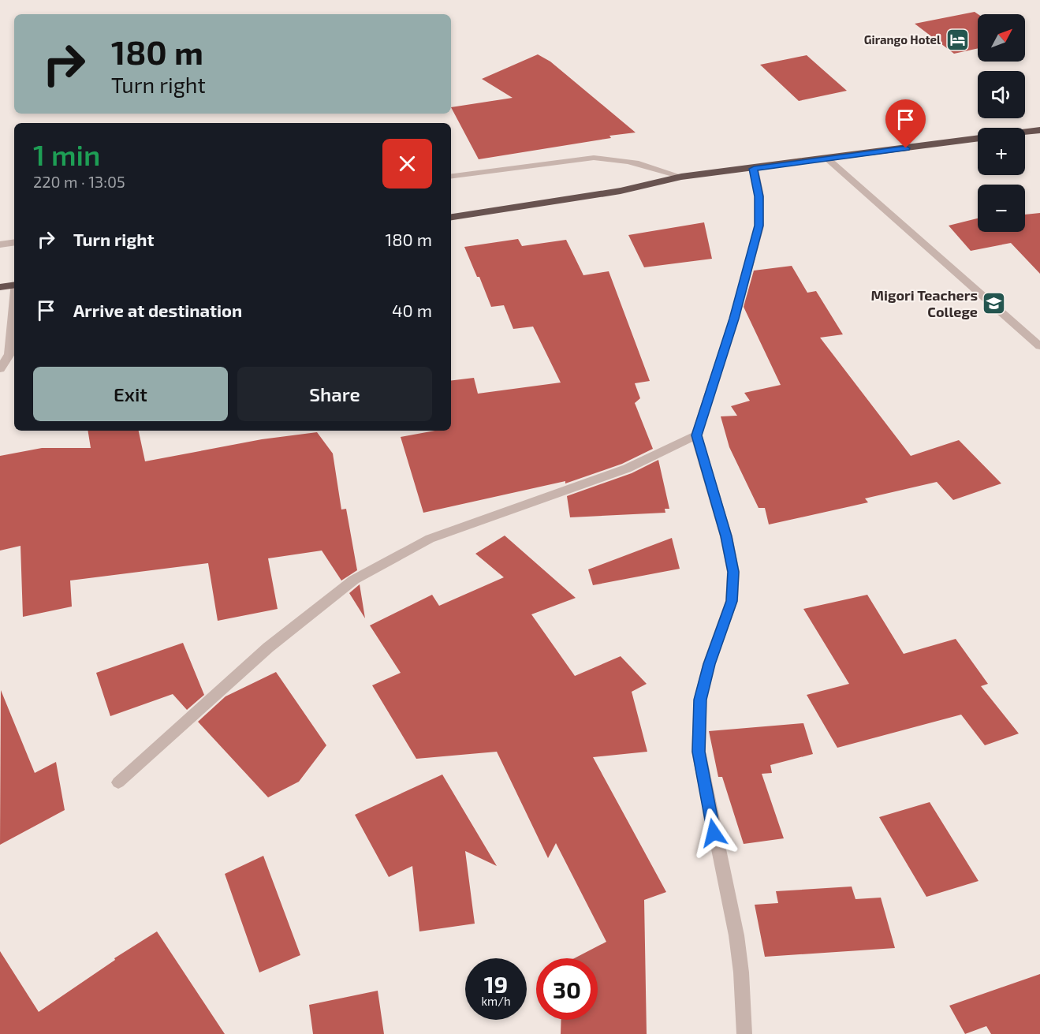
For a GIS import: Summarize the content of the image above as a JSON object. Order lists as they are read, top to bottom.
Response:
{
  "places": {
    "hotel": ["Girango Hotel"],
    "school or university": ["Migori Teachers College"]
  },
  "north": "top right",
  "page": {
    "map_buttons": ["+", "−"],
    "turn": ["180 m", "Turn right"],
    "heading": ["1 min", "220 m · 13:05"],
    "list": [
      {
        "name": "Turn right",
        "value": "180 m"
      },
      {
        "name": "Arrive at destination",
        "value": "40 m"
      }
    ],
    "buttons": ["Exit", "Share"],
    "speed": "19 km/h",
    "limit": "30"
  }
}
